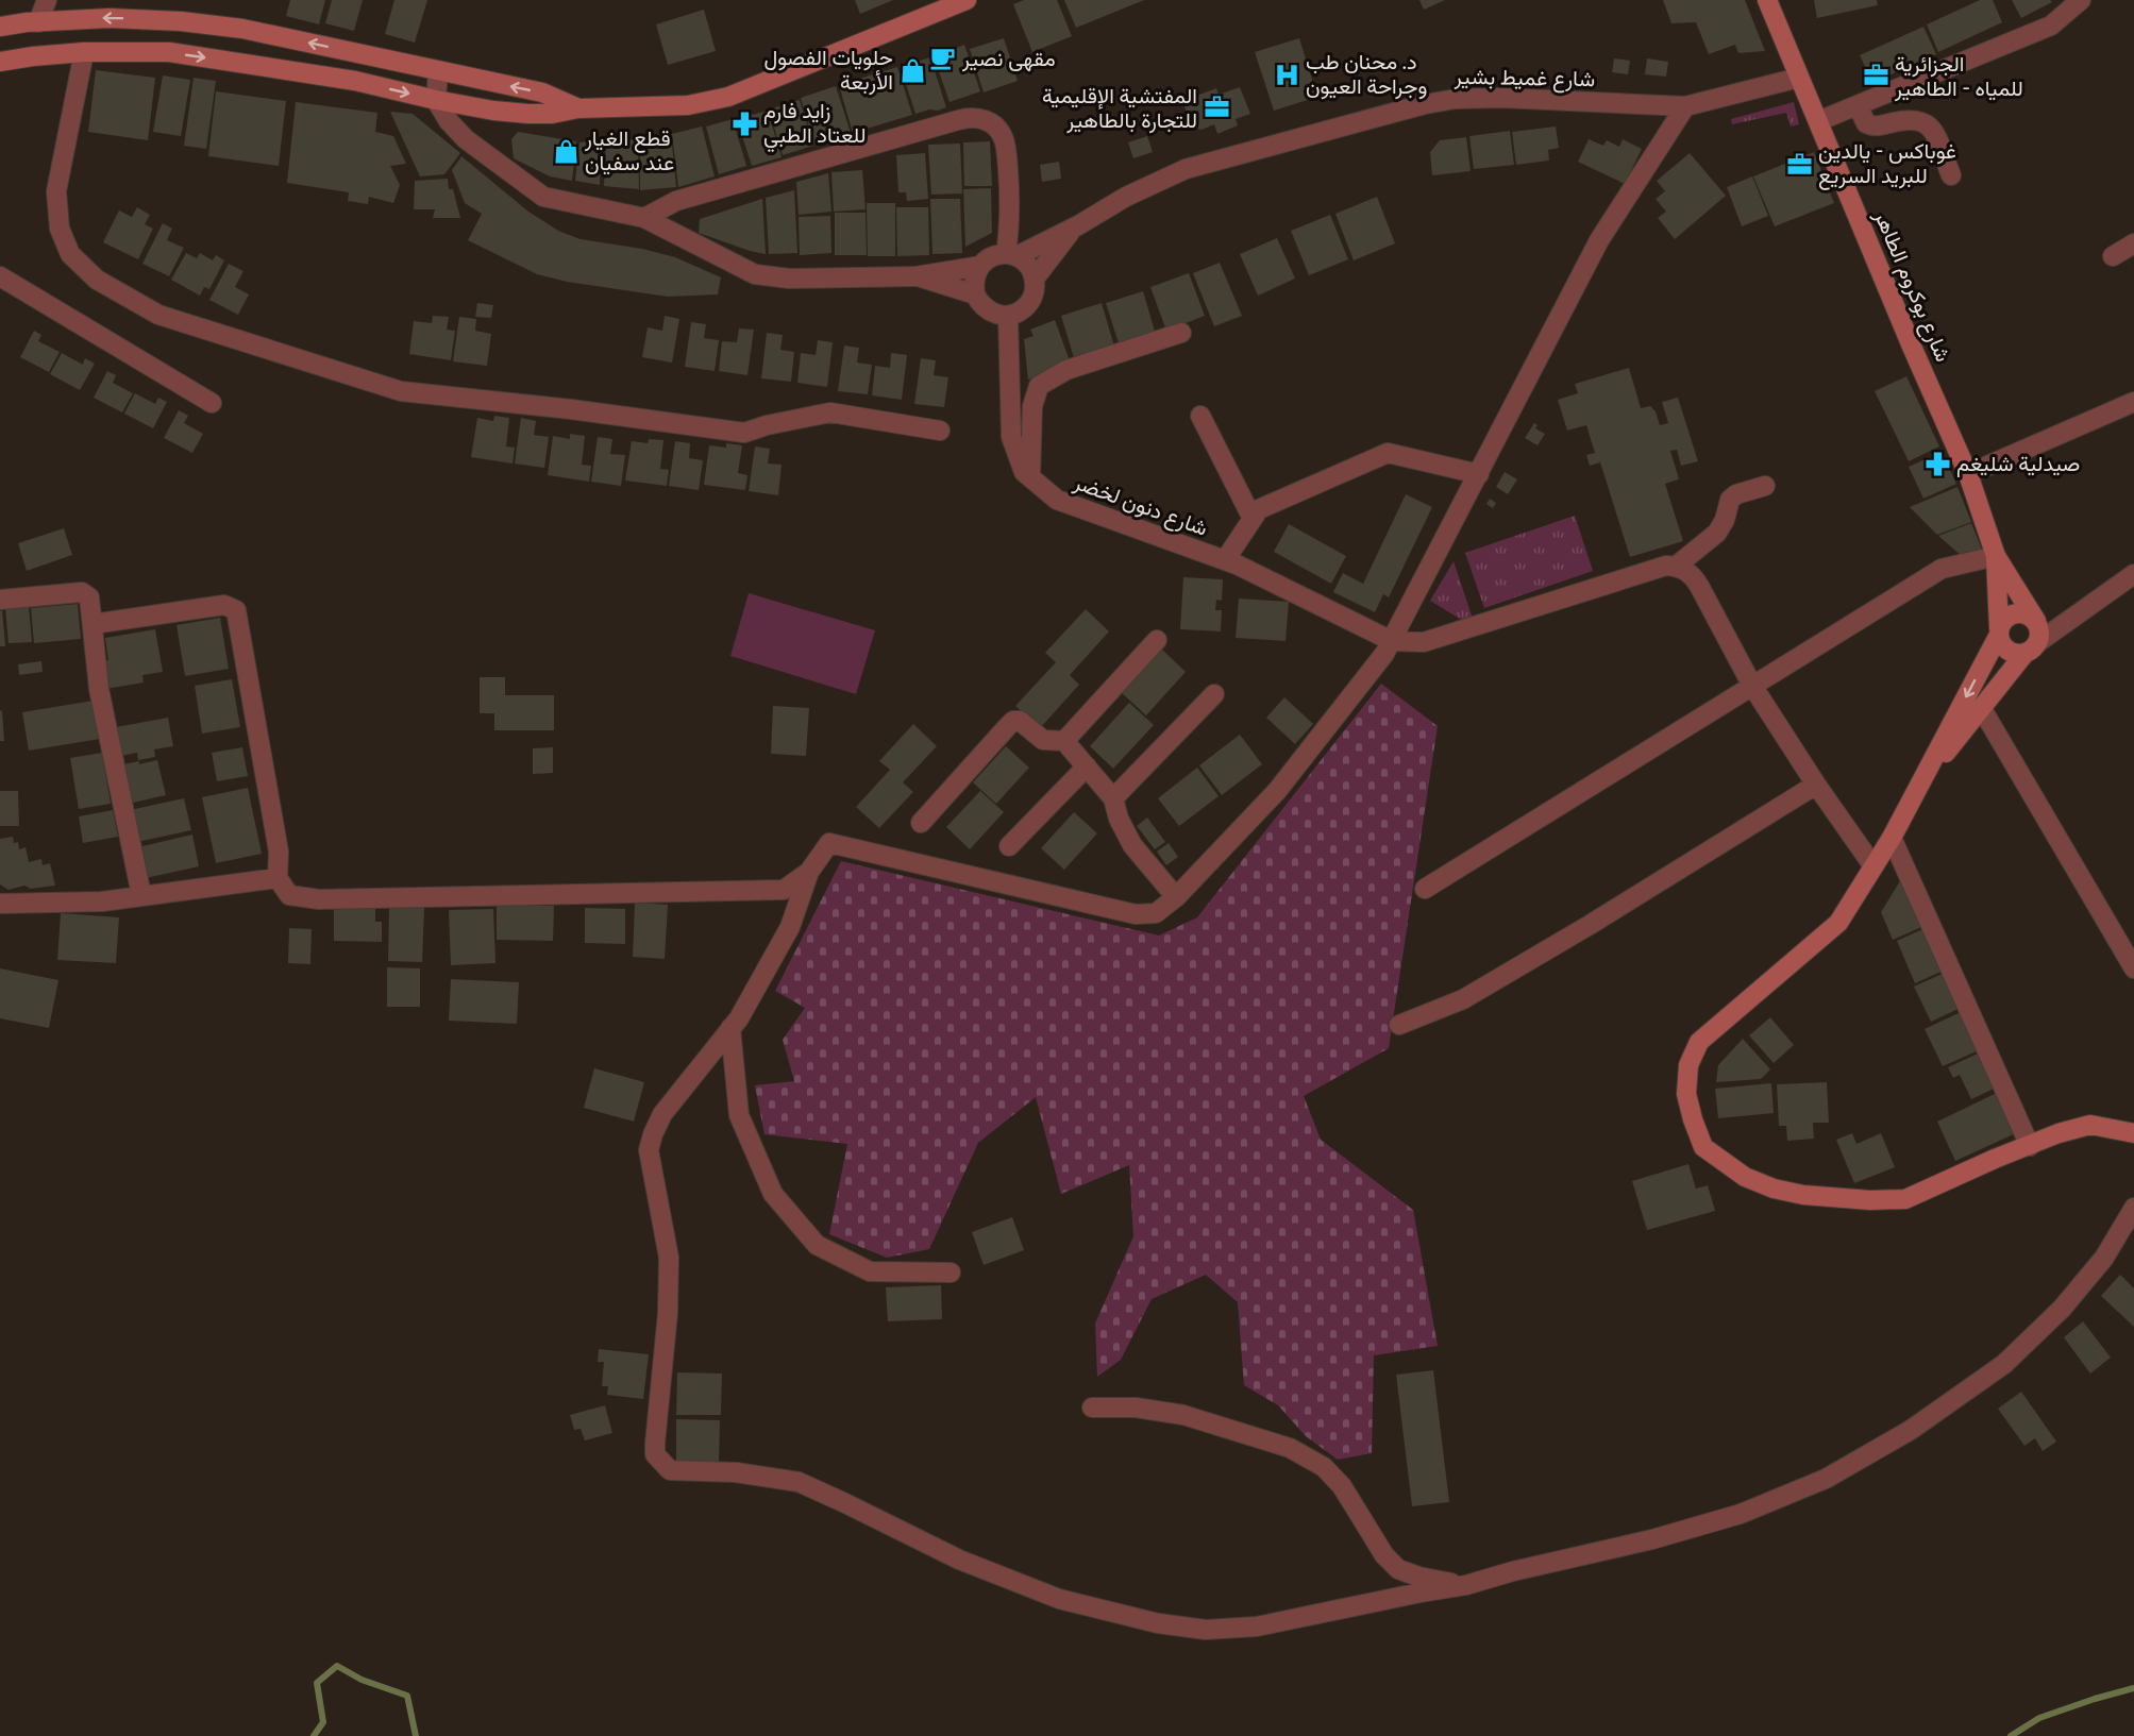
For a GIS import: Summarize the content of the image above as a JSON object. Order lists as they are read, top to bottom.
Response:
{
  "streets": {
    "main road": ["شارع بوكروم الطاهر"],
    "street": ["شارع غميط بشير", "شارع دنون لخضر"]
  },
  "crossings": [
    ["شارع غميط بشير", "شارع بوكروم الطاهر"]
  ],
  "places": {
    "cafe": ["مقهى نصير"],
    "shop": ["حلويات الفصول الأربعة", "قطع الغيار عند سفيان"],
    "hospital": ["د. محنان طب وجراحة العيون"],
    "office": ["الجزائرية للمياه - الطاهير", "المفتشية الإقليمية للتجارة بالطاهير", "غوباكس - يالدين للبريد السريع"],
    "pharmacy": ["زايد فارم للعتاد الطبي", "صيدلية شليغم"]
  }
}
